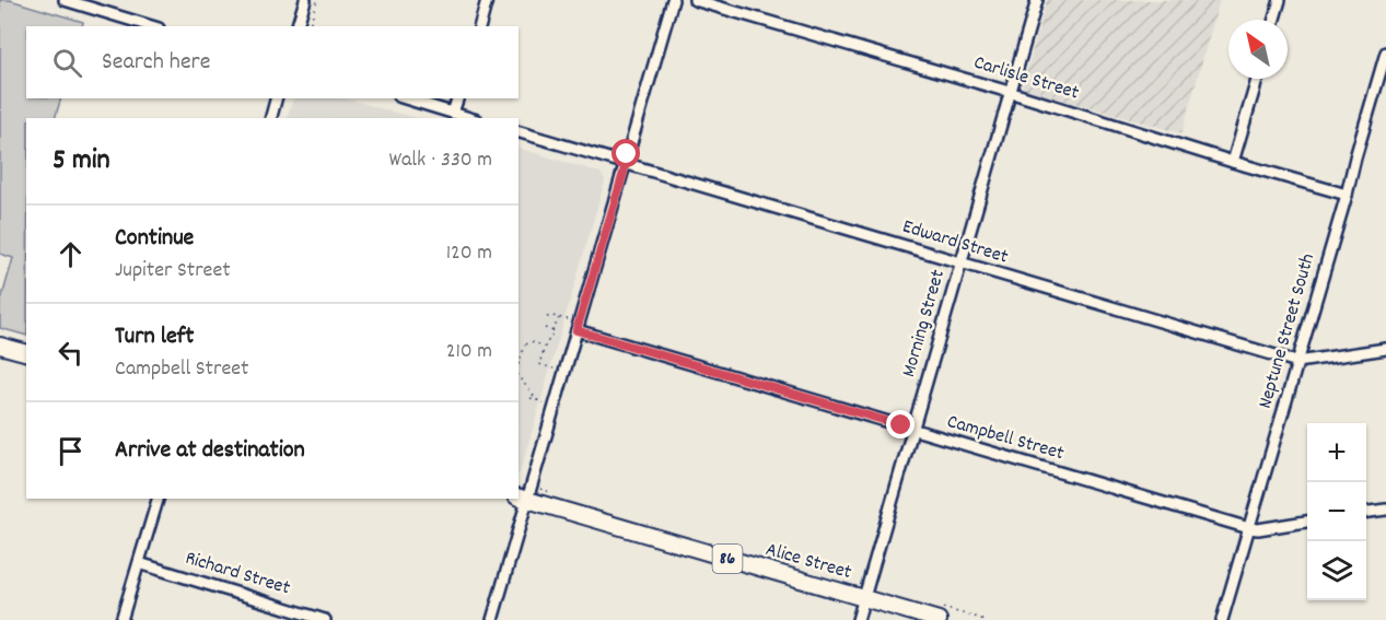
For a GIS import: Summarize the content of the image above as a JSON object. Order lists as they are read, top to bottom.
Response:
{
  "streets": {
    "main road": ["86", "Alice Street"],
    "street": [
      "Carlisle Street",
      "Edward Street",
      "Morning Street",
      "Neptune Street South",
      "Campbell Street",
      "Richard Street"
    ]
  },
  "crossings": [
    ["Carlisle Street", "Morning Street"],
    ["Carlisle Street", "Neptune Street South"],
    ["Edward Street", "Morning Street"],
    ["Edward Street", "Neptune Street South"],
    ["Morning Street", "Campbell Street"],
    ["Morning Street", "Alice Street"],
    ["Neptune Street South", "Campbell Street"]
  ],
  "north": "top left",
  "page": {
    "search": "Search here",
    "heading": ["5 min", "Walk · 330 m"],
    "list": [
      ["Continue", "Jupiter Street", "120 m"],
      ["Turn left", "Campbell Street", "210 m"],
      "Arrive at destination"
    ],
    "map_buttons": ["+", "−"]
  }
}
